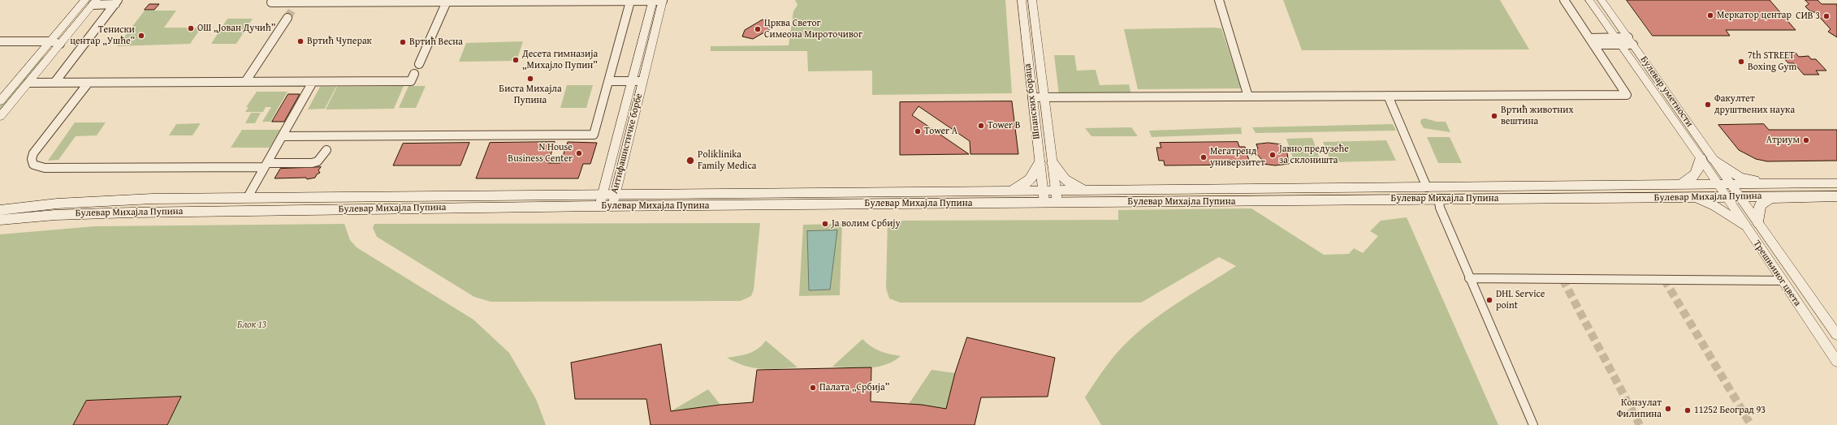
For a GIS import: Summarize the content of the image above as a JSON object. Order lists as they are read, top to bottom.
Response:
{
  "streets": {
    "main road": ["Булевар Михајла Пупина"],
    "street": [
      "Булевар уметности",
      "Шпанских бораца",
      "Антифашистичке борбе",
      "Трешњиног цвета"
    ]
  },
  "crossings": [
    ["Булевар уметности", "Булевар Михајла Пупина"],
    ["Булевар уметности", "Трешњиног цвета"],
    ["Шпанских бораца", "Булевар Михајла Пупина"],
    ["Антифашистичке борбе", "Булевар Михајла Пупина"],
    ["Булевар Михајла Пупина", "Трешњиног цвета"]
  ],
  "parks": ["Блок 13"],
  "places": [
    "Меркатор центар",
    "СИВ 3",
    "ОШ „Јован Дучић”",
    "Црква Светог Симеона Мироточивог",
    "Тениски центар „Ушће”",
    "Вртић Чуперак",
    "Вртић Весна",
    "Десета гимназија „Михајло Пупин”",
    "7th STREET Boxing Gym",
    "Биста Михајла Пупина",
    "Факултет друштвених наука",
    "Вртић животних вештина",
    "Tower B",
    "Tower A",
    "Атриум",
    "N House Business Center",
    "Јавно предузеће за склоништа",
    "Мегатренд универзитет",
    "Poliklinika Family Medica",
    "Ја волим Србију",
    "DHL Service point",
    "Палата „Србија”",
    "Конзулат Филипина",
    "11252 Београд 93"
  ]
}
